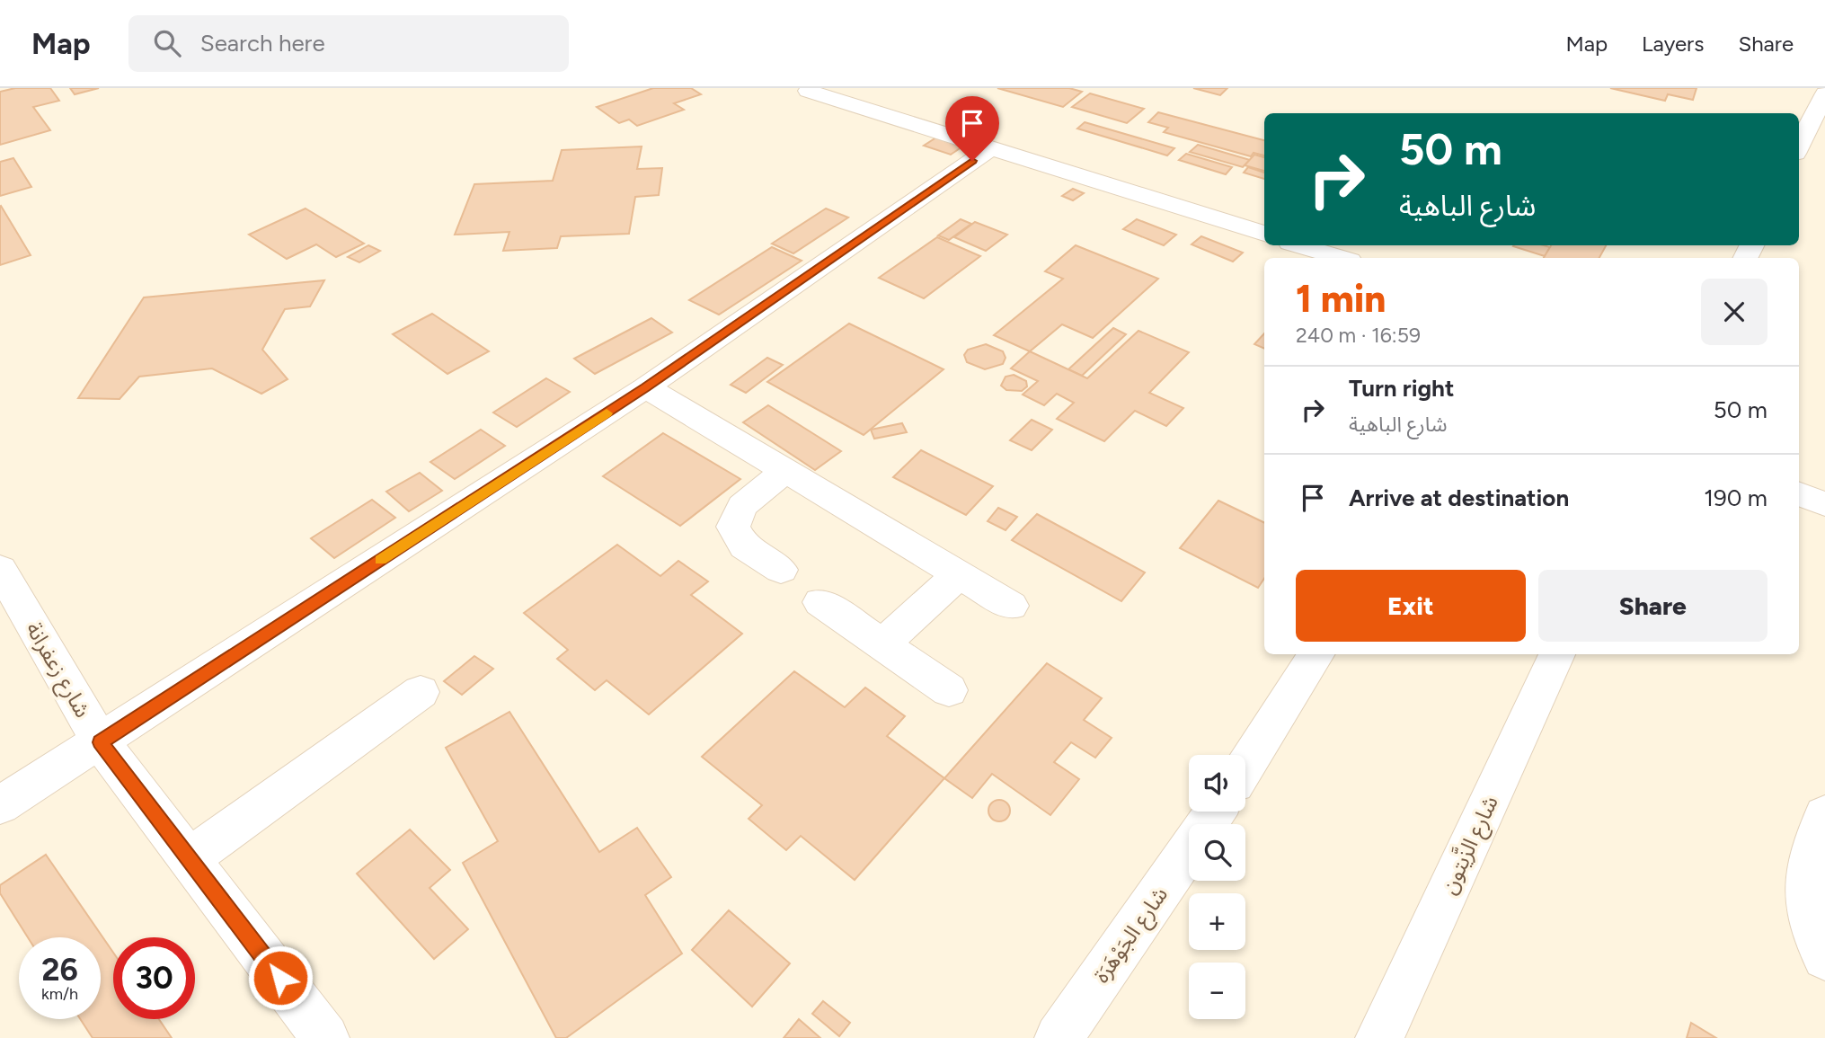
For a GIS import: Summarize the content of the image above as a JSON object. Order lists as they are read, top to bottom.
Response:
{
  "streets": {
    "street": ["شارع زعفرانة", "شارع الزَّيتون", "شارع الجَوْهَرَة"]
  },
  "page": {
    "header": "Map",
    "search": "Search here",
    "nav": ["Map", "Layers", "Share"],
    "turn": ["50 m", "شارع الباهية"],
    "heading": ["1 min", "240 m · 16:59"],
    "list": [
      {
        "name": "Turn right",
        "note": "شارع الباهية",
        "value": "50 m"
      },
      {
        "name": "Arrive at destination",
        "value": "190 m"
      }
    ],
    "buttons": ["Exit", "Share"],
    "map_buttons": ["+", "−"],
    "speed": "26 km/h",
    "limit": "30"
  }
}
